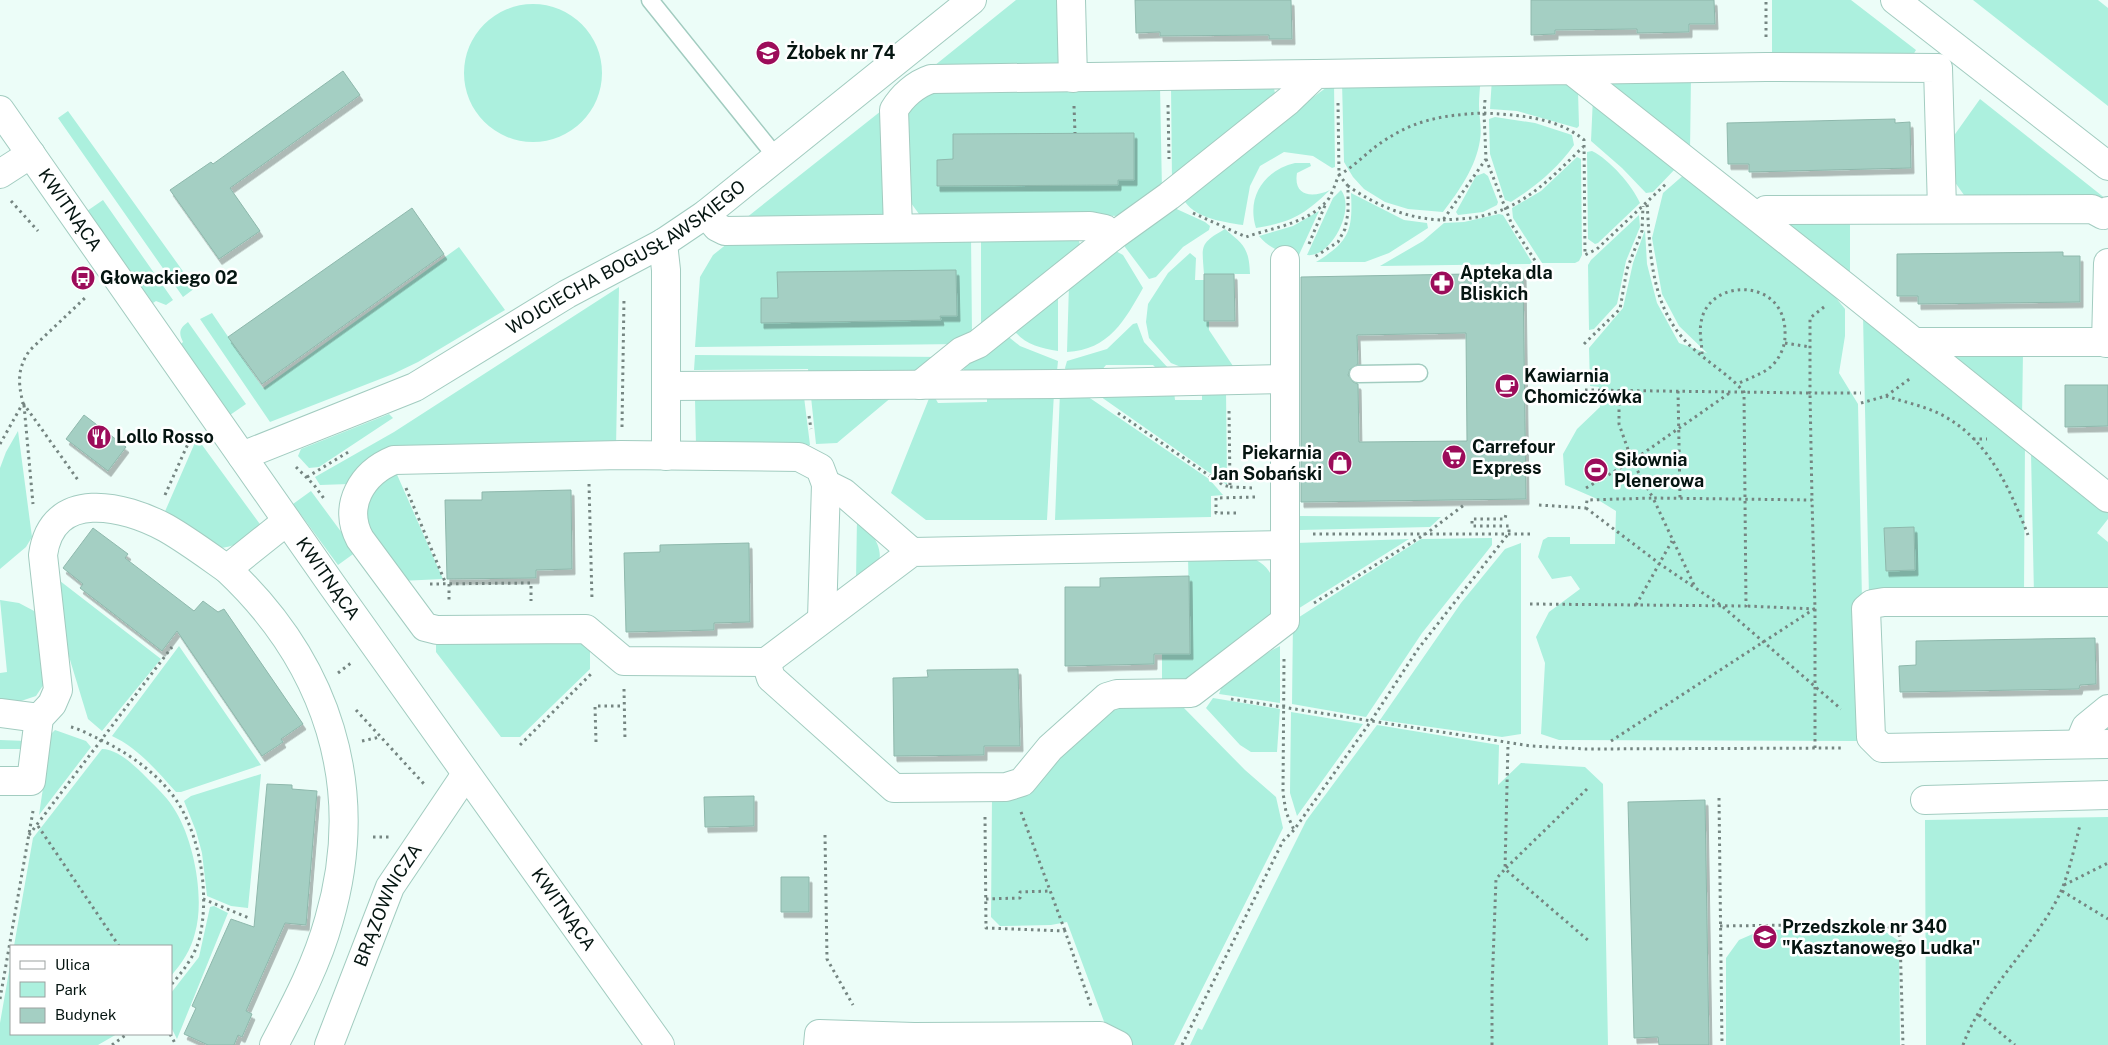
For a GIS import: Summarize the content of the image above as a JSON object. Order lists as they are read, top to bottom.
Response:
{
  "streets": {
    "street": ["KWITNĄCA", "WOJCIECHA BOGUSŁAWSKIEGO", "BRĄZOWNICZA"]
  },
  "crossings": [
    ["KWITNĄCA", "WOJCIECHA BOGUSŁAWSKIEGO"],
    ["KWITNĄCA", "BRĄZOWNICZA"]
  ],
  "places": {
    "school or university": ["Żłobek nr 74", "Przedszkole nr 340 \"Kasztanowego Ludka\""],
    "bus stop": ["Głowackiego 02"],
    "pharmacy": ["Apteka dla Bliskich"],
    "cafe": ["Kawiarnia Chomiczówka"],
    "restaurant": ["Lollo Rosso"],
    "supermarket": ["Carrefour Express"],
    "shop": ["Piekarnia Jan Sobański"],
    "sports": ["Siłownia Plenerowa"]
  },
  "legend": ["Ulica", "Park", "Budynek"]
}
